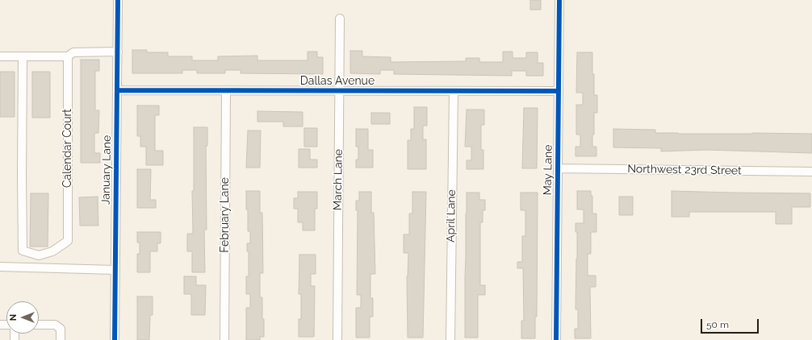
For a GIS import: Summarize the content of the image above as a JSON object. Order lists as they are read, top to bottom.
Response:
{
  "streets": {
    "street": [
      "Dallas Avenue",
      "Calendar Court",
      "January Lane",
      "May Lane",
      "Northwest 23rd Street",
      "March Lane",
      "February Lane",
      "April Lane"
    ]
  },
  "crossings": [
    ["Dallas Avenue", "January Lane"],
    ["Dallas Avenue", "May Lane"],
    ["Dallas Avenue", "March Lane"],
    ["Dallas Avenue", "February Lane"],
    ["Dallas Avenue", "April Lane"],
    ["May Lane", "Northwest 23rd Street"]
  ],
  "scale_bar": "50 m",
  "north": "left"
}
